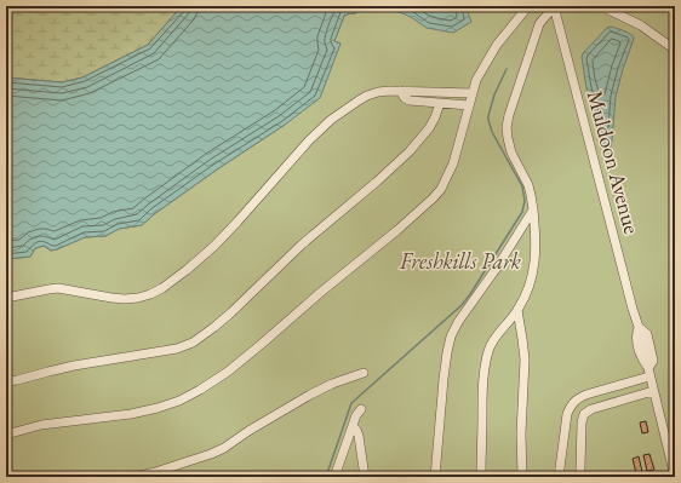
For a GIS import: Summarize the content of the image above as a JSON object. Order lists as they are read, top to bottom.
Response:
{
  "streets": {
    "street": ["Muldoon Avenue"]
  },
  "parks": ["Freshkills Park"]
}
